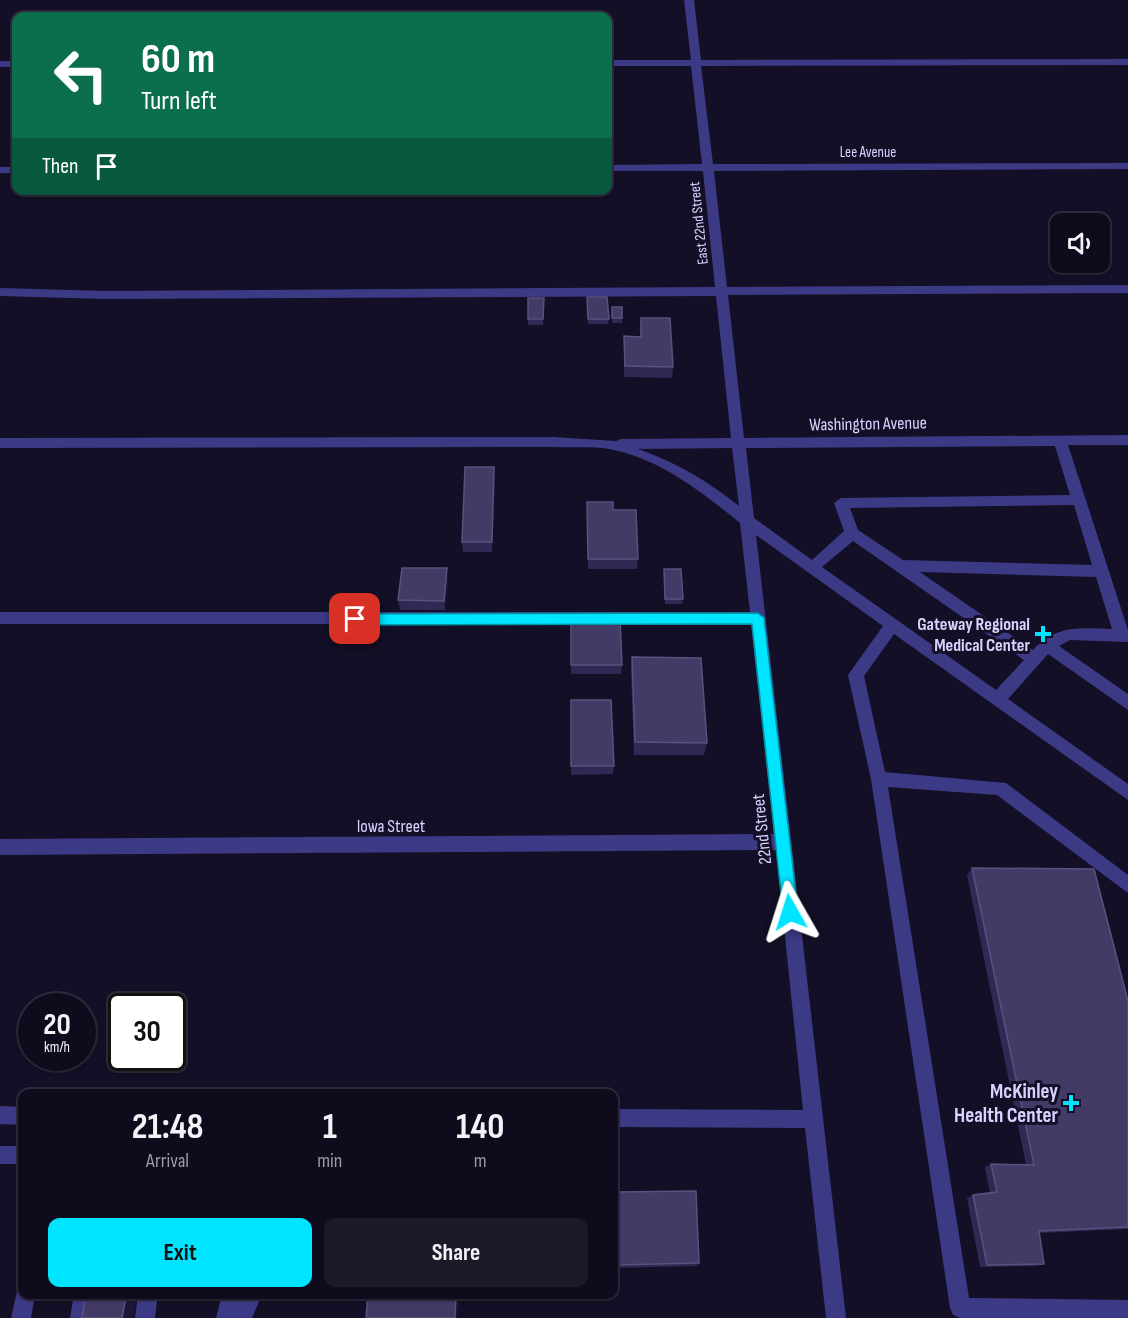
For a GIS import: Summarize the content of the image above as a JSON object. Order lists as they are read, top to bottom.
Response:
{
  "streets": {
    "street": [
      "Lee Avenue",
      "East 22nd Street",
      "Washington Avenue",
      "Iowa Street",
      "22nd Street"
    ]
  },
  "crossings": [
    ["Lee Avenue", "East 22nd Street"],
    ["East 22nd Street", "Washington Avenue"],
    ["East 22nd Street", "22nd Street"],
    ["Washington Avenue", "22nd Street"],
    ["Iowa Street", "22nd Street"]
  ],
  "places": {
    "health": ["Gateway Regional Medical Center", "McKinley Health Center"]
  },
  "page": {
    "turn": ["60 m", "Turn left"],
    "then": "Then",
    "speed": "20 km/h",
    "limit": "30",
    "eta": [
      "21:48",
      "Arrival",
      "1",
      "min",
      "140",
      "m"
    ],
    "buttons": ["Exit", "Share"]
  }
}
